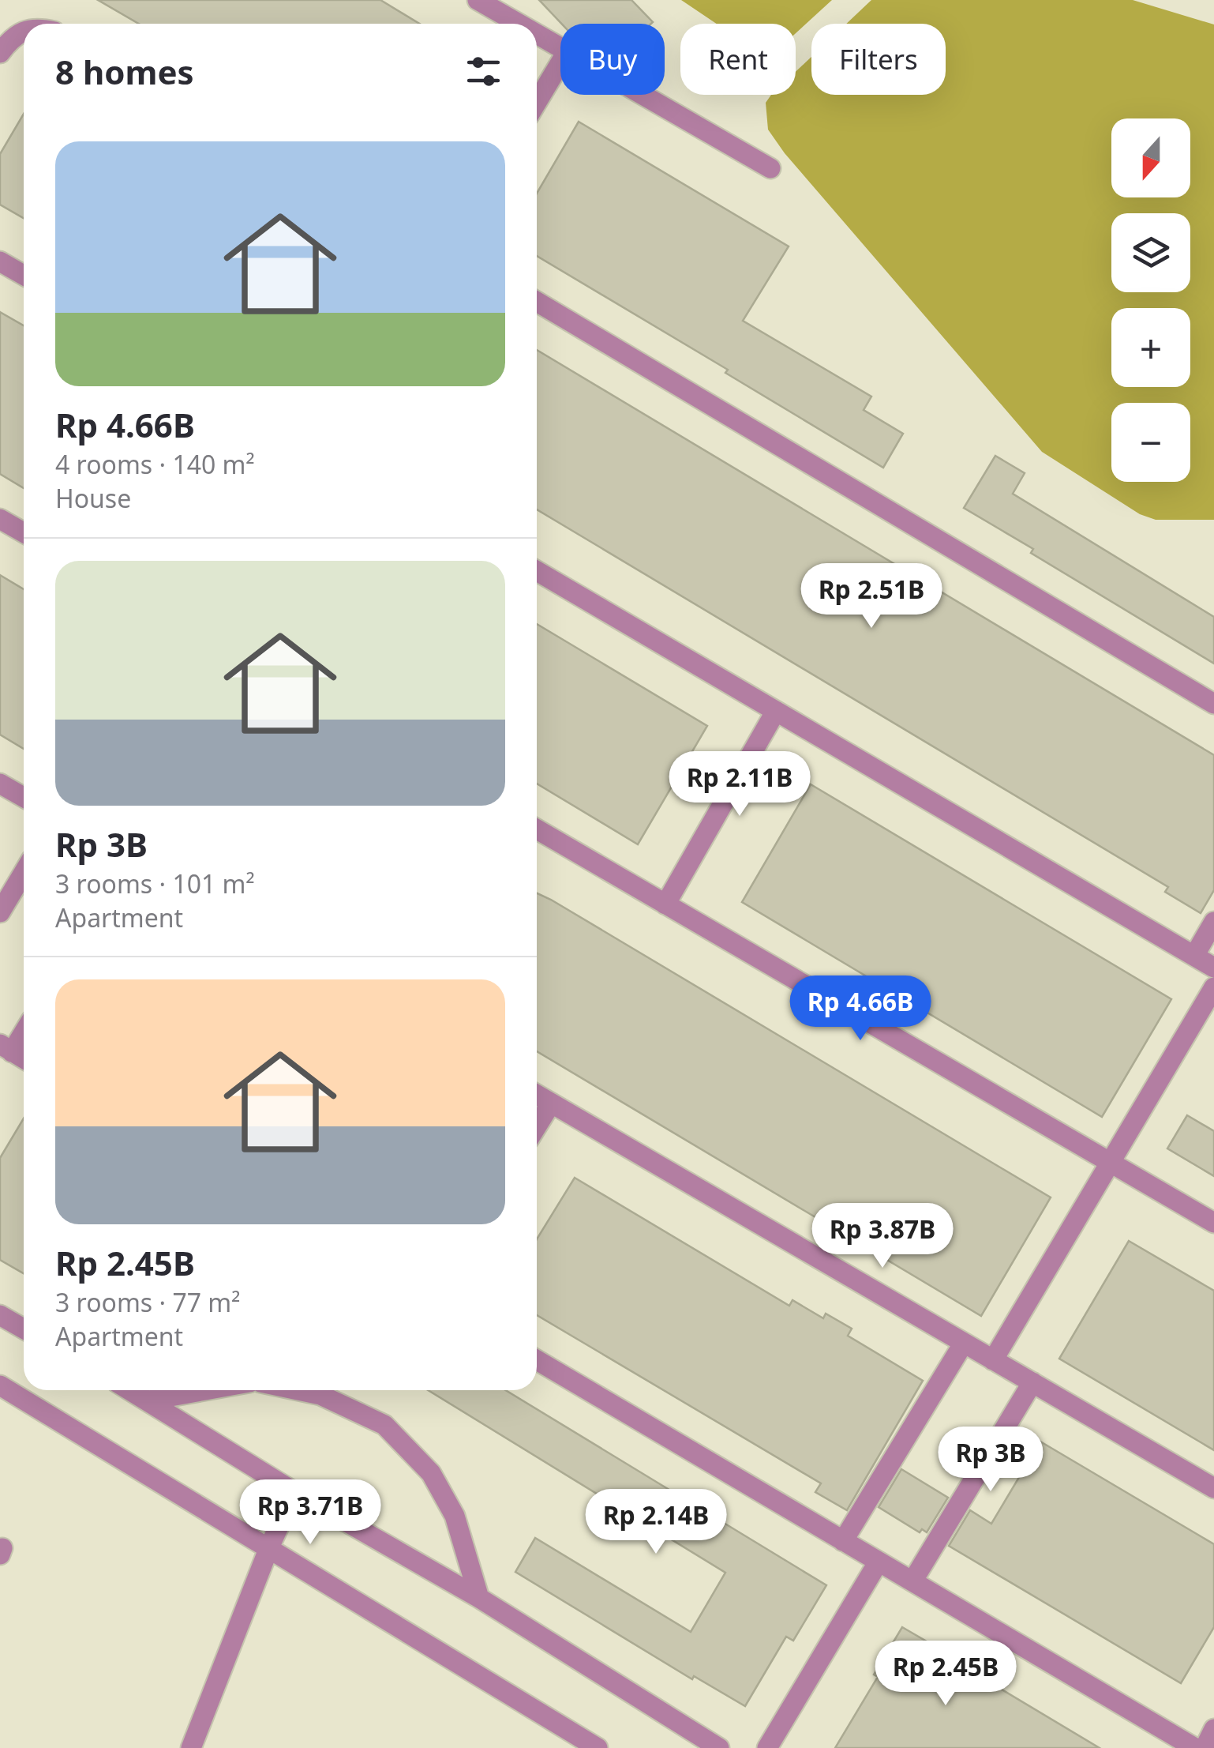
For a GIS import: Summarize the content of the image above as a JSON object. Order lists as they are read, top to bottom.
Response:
{
  "north": "bottom",
  "page": {
    "chip": ["Buy", "Rent", "Filters"],
    "heading": "8 homes",
    "map_buttons": ["+", "−"],
    "list": [
      {
        "name": "Rp 4.66B",
        "note": "4 rooms · 140 m² · House"
      },
      {
        "name": "Rp 3B",
        "note": "3 rooms · 101 m² · Apartment"
      },
      {
        "name": "Rp 2.45B",
        "note": "3 rooms · 77 m² · Apartment"
      }
    ],
    "price": [
      "Rp 2.51B",
      "Rp 2.11B",
      "Rp 4.66B",
      "Rp 3.87B",
      "Rp 3B",
      "Rp 3.71B",
      "Rp 2.14B",
      "Rp 2.45B"
    ]
  }
}
